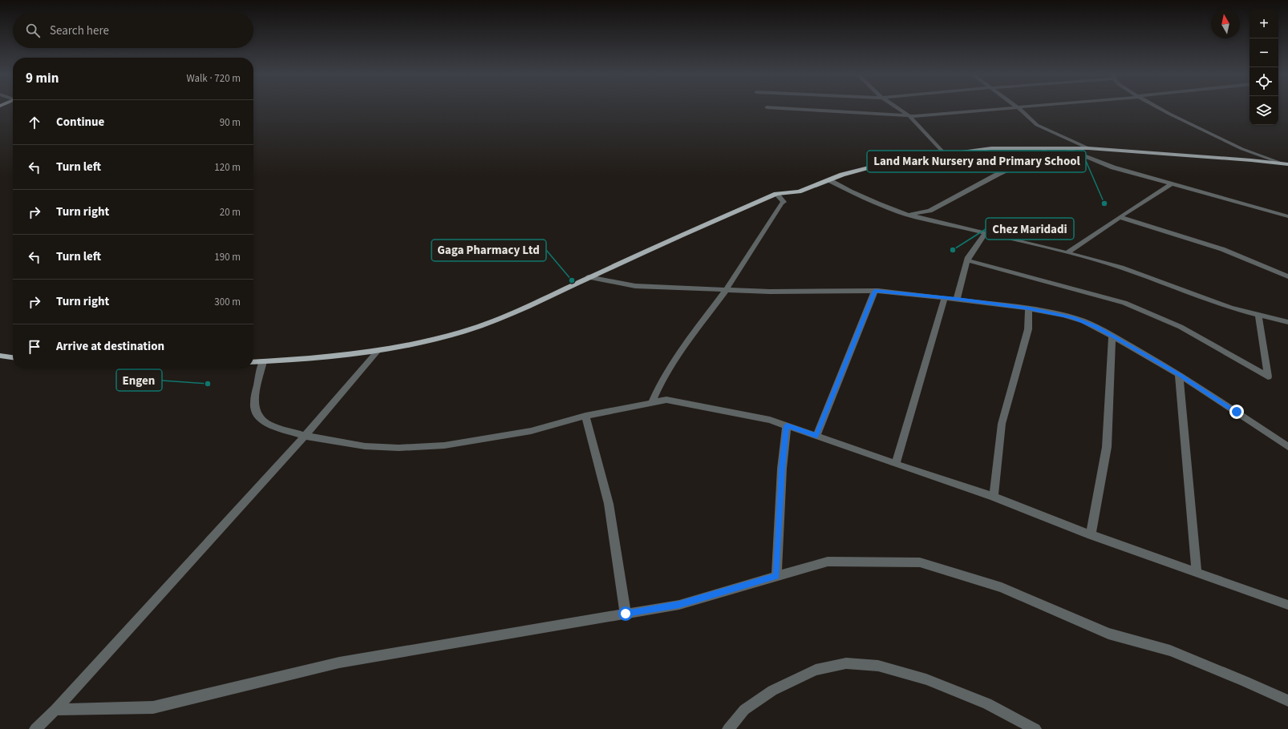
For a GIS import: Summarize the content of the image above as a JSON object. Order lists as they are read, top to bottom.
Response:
{
  "places": [
    "Land Mark Nursery and Primary School",
    "Chez Maridadi",
    "Gaga Pharmacy Ltd",
    "Engen"
  ],
  "north": "top",
  "page": {
    "map_buttons": ["+", "−"],
    "search": "Search here",
    "heading": ["9 min", "Walk · 720 m"],
    "list": [
      ["Continue", "90 m"],
      ["Turn left", "120 m"],
      ["Turn right", "20 m"],
      ["Turn left", "190 m"],
      ["Turn right", "300 m"],
      "Arrive at destination"
    ]
  }
}
